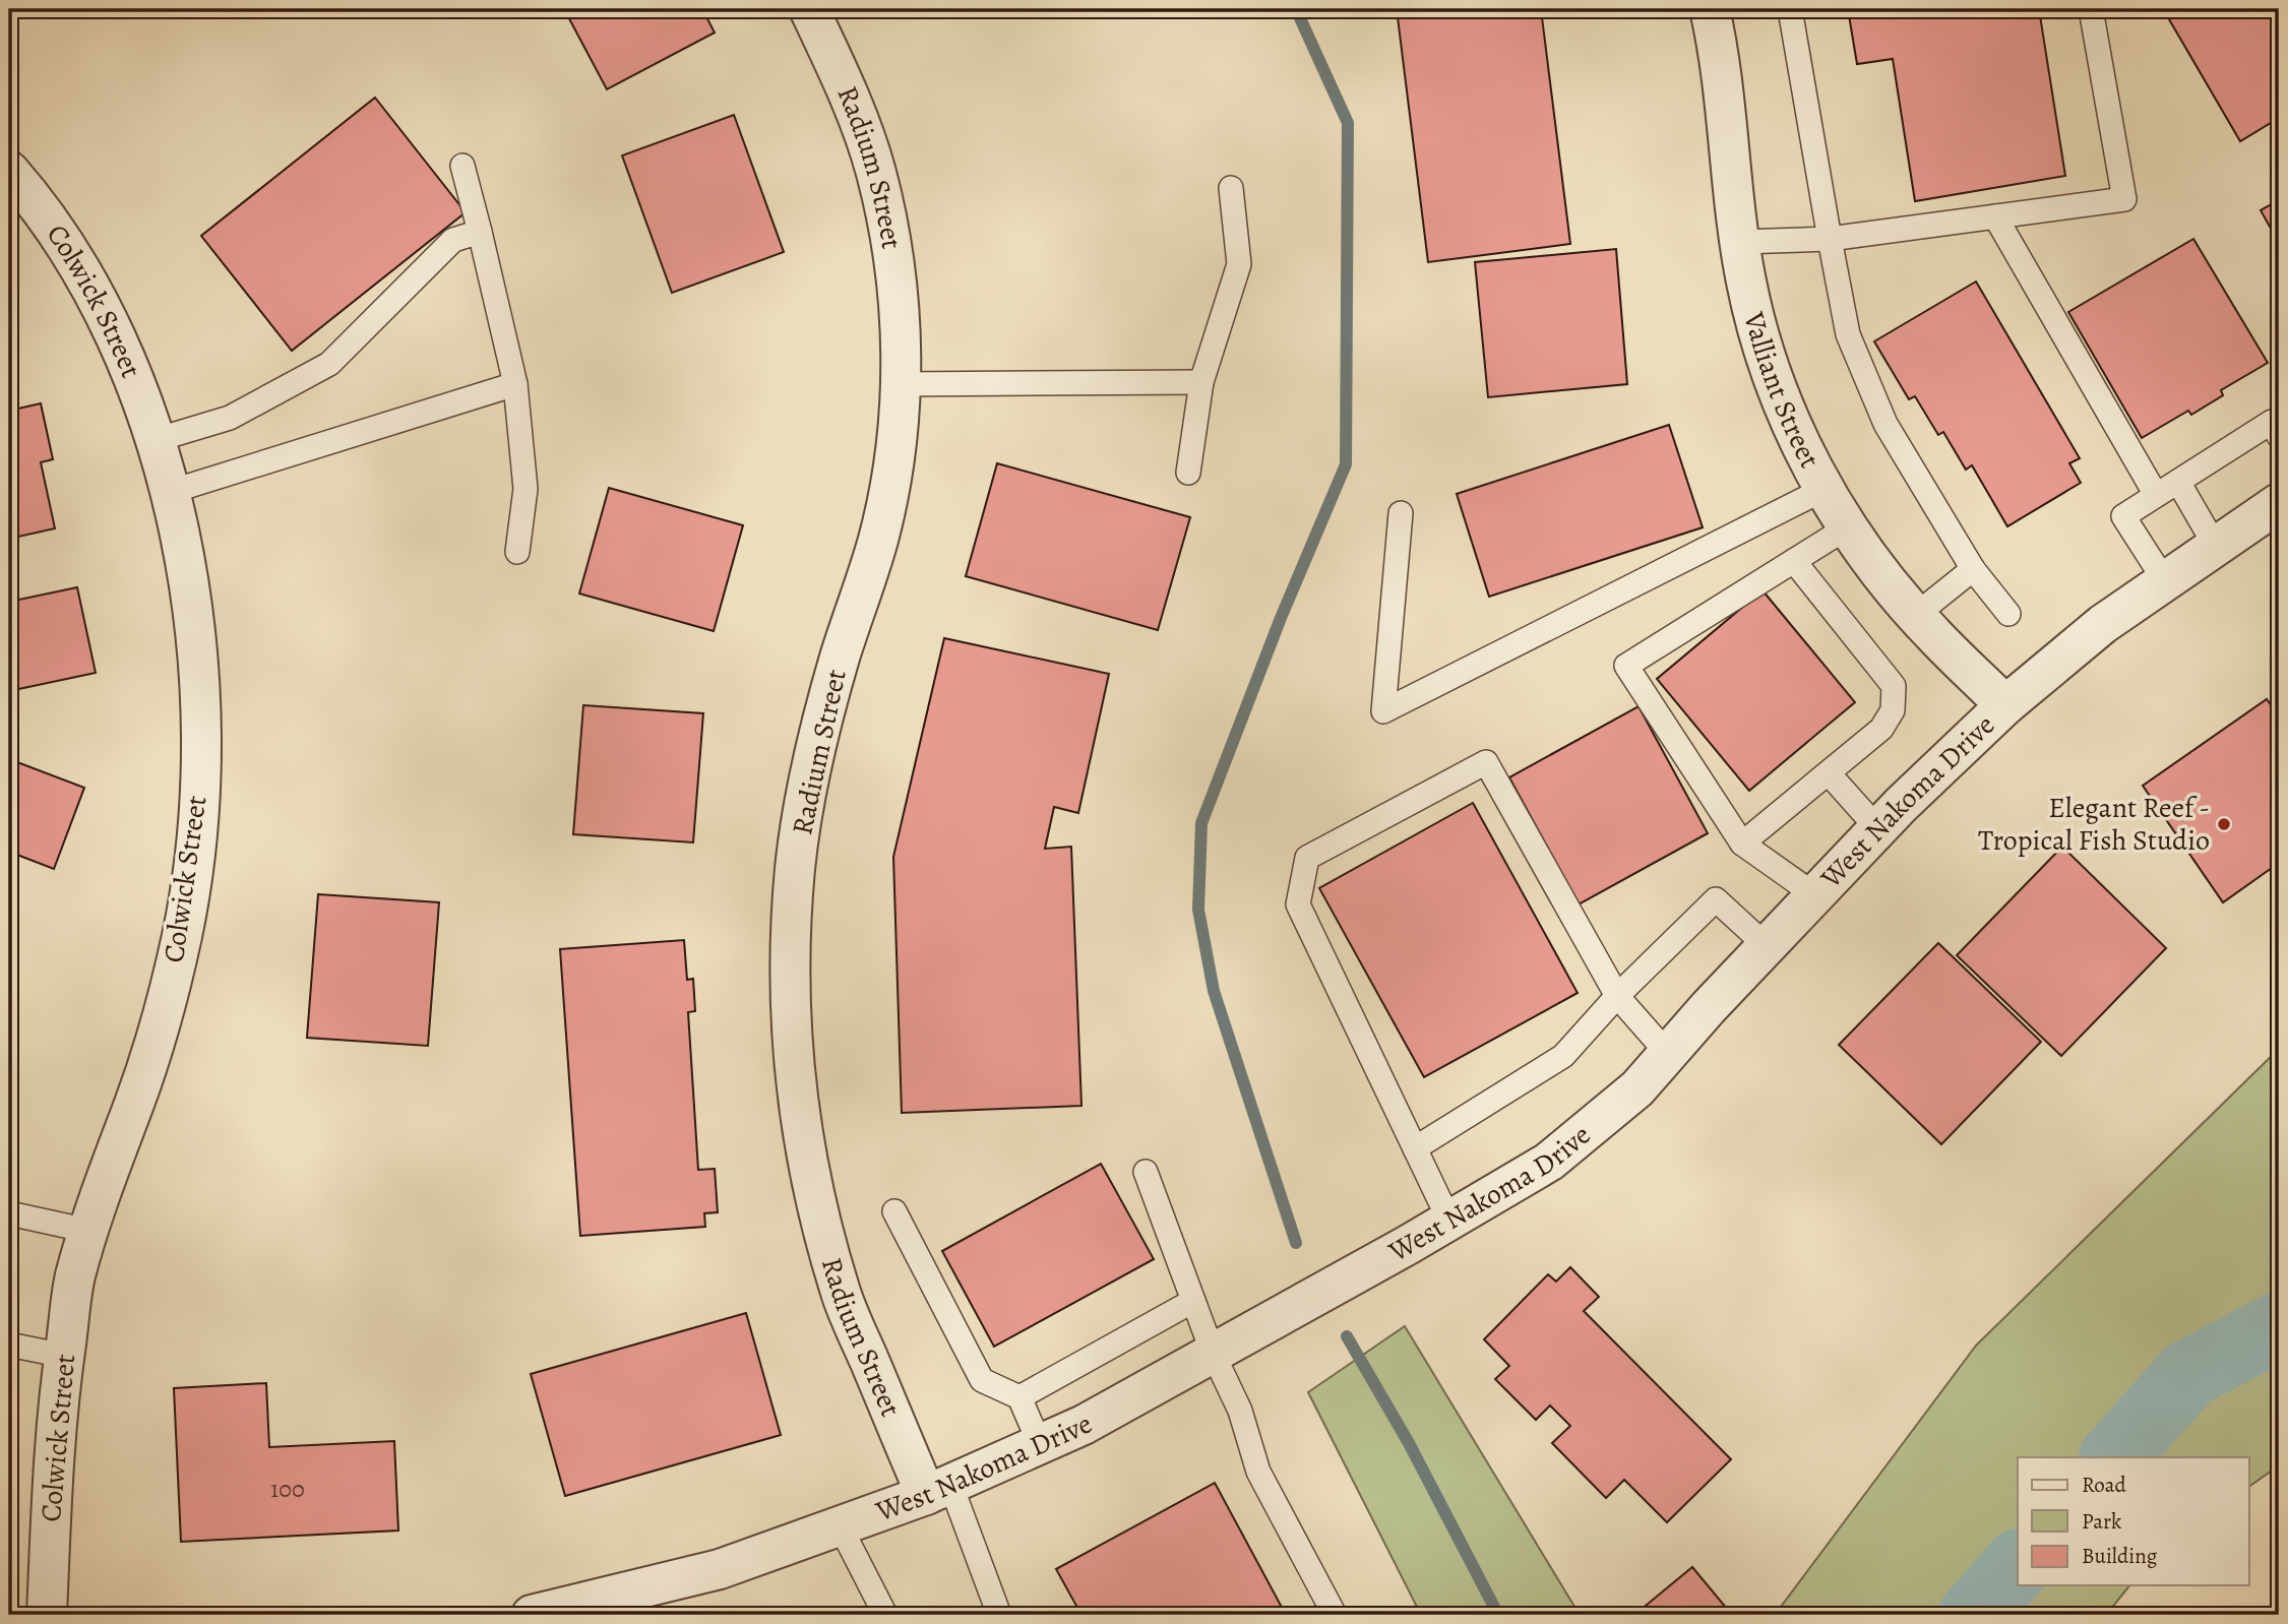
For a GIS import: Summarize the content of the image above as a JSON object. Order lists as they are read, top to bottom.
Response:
{
  "streets": {
    "street": [
      "Radium Street",
      "Colwick Street",
      "Valliant Street",
      "West Nakoma Drive"
    ]
  },
  "crossings": [
    ["Radium Street", "West Nakoma Drive"],
    ["Valliant Street", "West Nakoma Drive"]
  ],
  "places": ["Elegant Reef - Tropical Fish Studio"],
  "house_numbers": ["100"],
  "legend": ["Road", "Park", "Building"]
}
